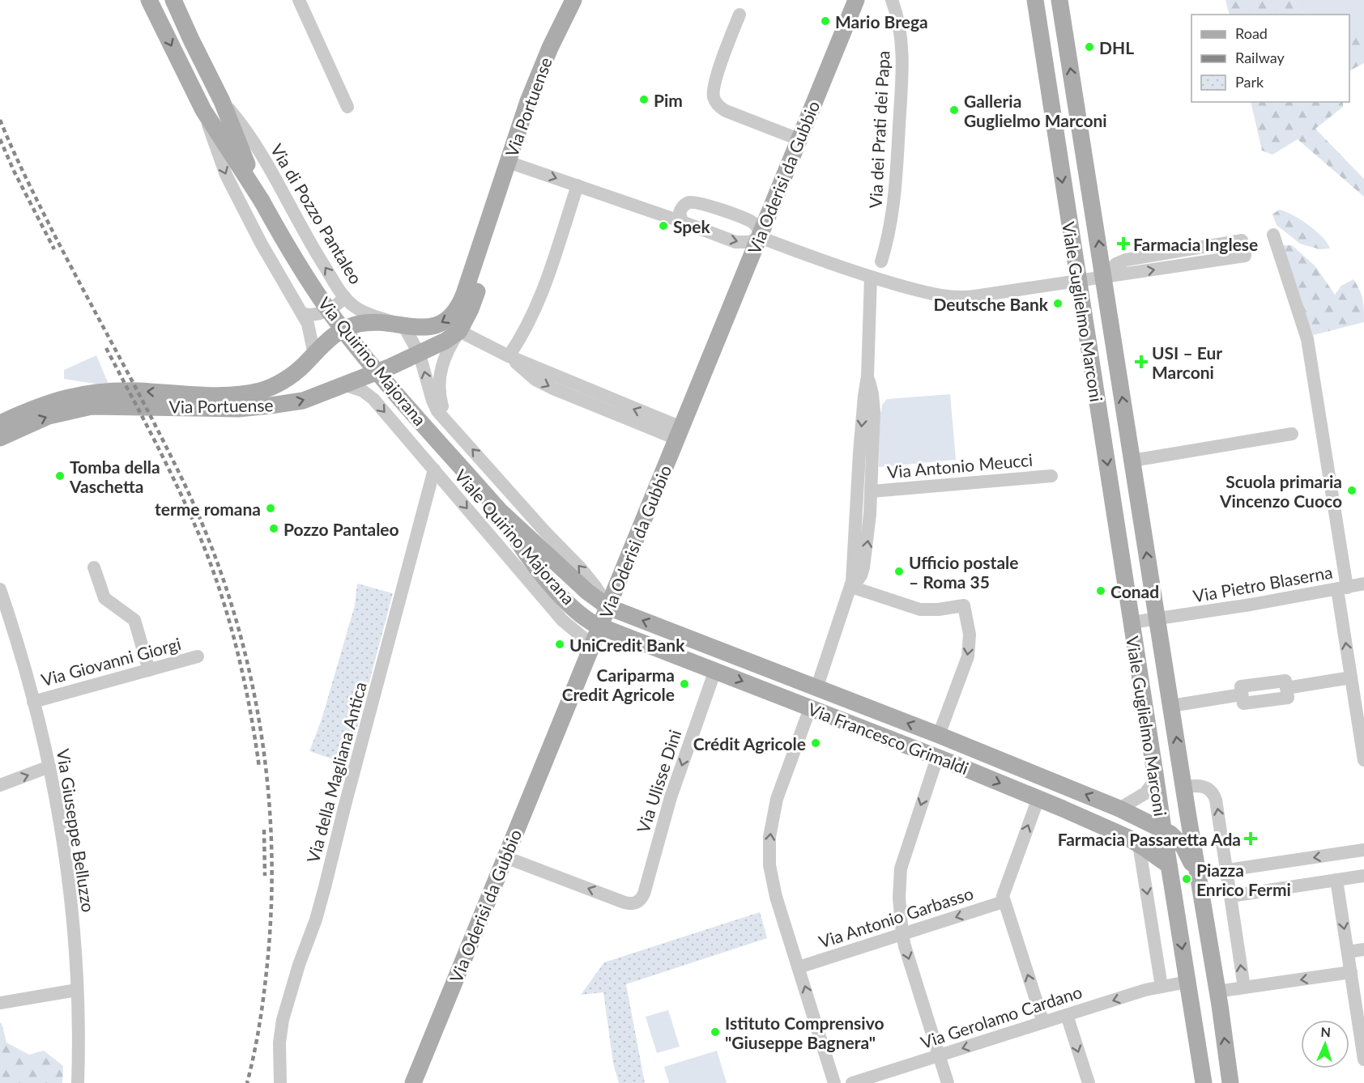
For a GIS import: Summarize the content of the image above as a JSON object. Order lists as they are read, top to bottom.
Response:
{
  "streets": {
    "main road": [
      "Via Portuense",
      "Via Oderisi da Gubbio",
      "Viale Guglielmo Marconi",
      "Via Quirino Majorana",
      "Via Francesco Grimaldi"
    ],
    "street": [
      "Via dei Prati dei Papa",
      "Via di Pozzo Pantaleo",
      "Via Antonio Meucci",
      "Viale Quirino Majorana",
      "Via Pietro Blaserna",
      "Via Giovanni Giorgi",
      "Via della Magliana Antica",
      "Via Ulisse Dini",
      "Via Giuseppe Belluzzo",
      "Via Antonio Garbasso",
      "Via Gerolamo Cardano"
    ]
  },
  "crossings": [
    ["Via Portuense", "Via di Pozzo Pantaleo"],
    ["Via Portuense", "Via Quirino Majorana"],
    ["Via Oderisi da Gubbio", "Via Quirino Majorana"],
    ["Via Oderisi da Gubbio", "Viale Quirino Majorana"],
    ["Via Oderisi da Gubbio", "Via Francesco Grimaldi"],
    ["Via Oderisi da Gubbio", "Via Ulisse Dini"],
    ["Via di Pozzo Pantaleo", "Via Quirino Majorana"],
    ["Viale Guglielmo Marconi", "Via Pietro Blaserna"],
    ["Viale Guglielmo Marconi", "Via Francesco Grimaldi"],
    ["Via Quirino Majorana", "Viale Quirino Majorana"],
    ["Via Quirino Majorana", "Via Francesco Grimaldi"],
    ["Via Quirino Majorana", "Via della Magliana Antica"],
    ["Viale Quirino Majorana", "Via della Magliana Antica"],
    ["Via Giovanni Giorgi", "Via Giuseppe Belluzzo"],
    ["Via Francesco Grimaldi", "Via Ulisse Dini"]
  ],
  "one_way": ["Via Antonio Garbasso", "Via Gerolamo Cardano"],
  "places": {
    "other": [
      "Mario Brega",
      "DHL",
      "Pim",
      "Galleria Guglielmo Marconi",
      "Spek",
      "Deutsche Bank",
      "Tomba della Vaschetta",
      "Scuola primaria Vincenzo Cuoco",
      "terme romana",
      "Pozzo Pantaleo",
      "Ufficio postale – Roma 35",
      "Conad",
      "UniCredit Bank",
      "Cariparma Credit Agricole",
      "Crédit Agricole",
      "Piazza Enrico Fermi",
      "Istituto Comprensivo \"Giuseppe Bagnera\""
    ],
    "health": ["Farmacia Inglese", "USI – Eur Marconi", "Farmacia Passaretta Ada"]
  },
  "legend": ["Road", "Railway", "Park"],
  "north": "top"
}
